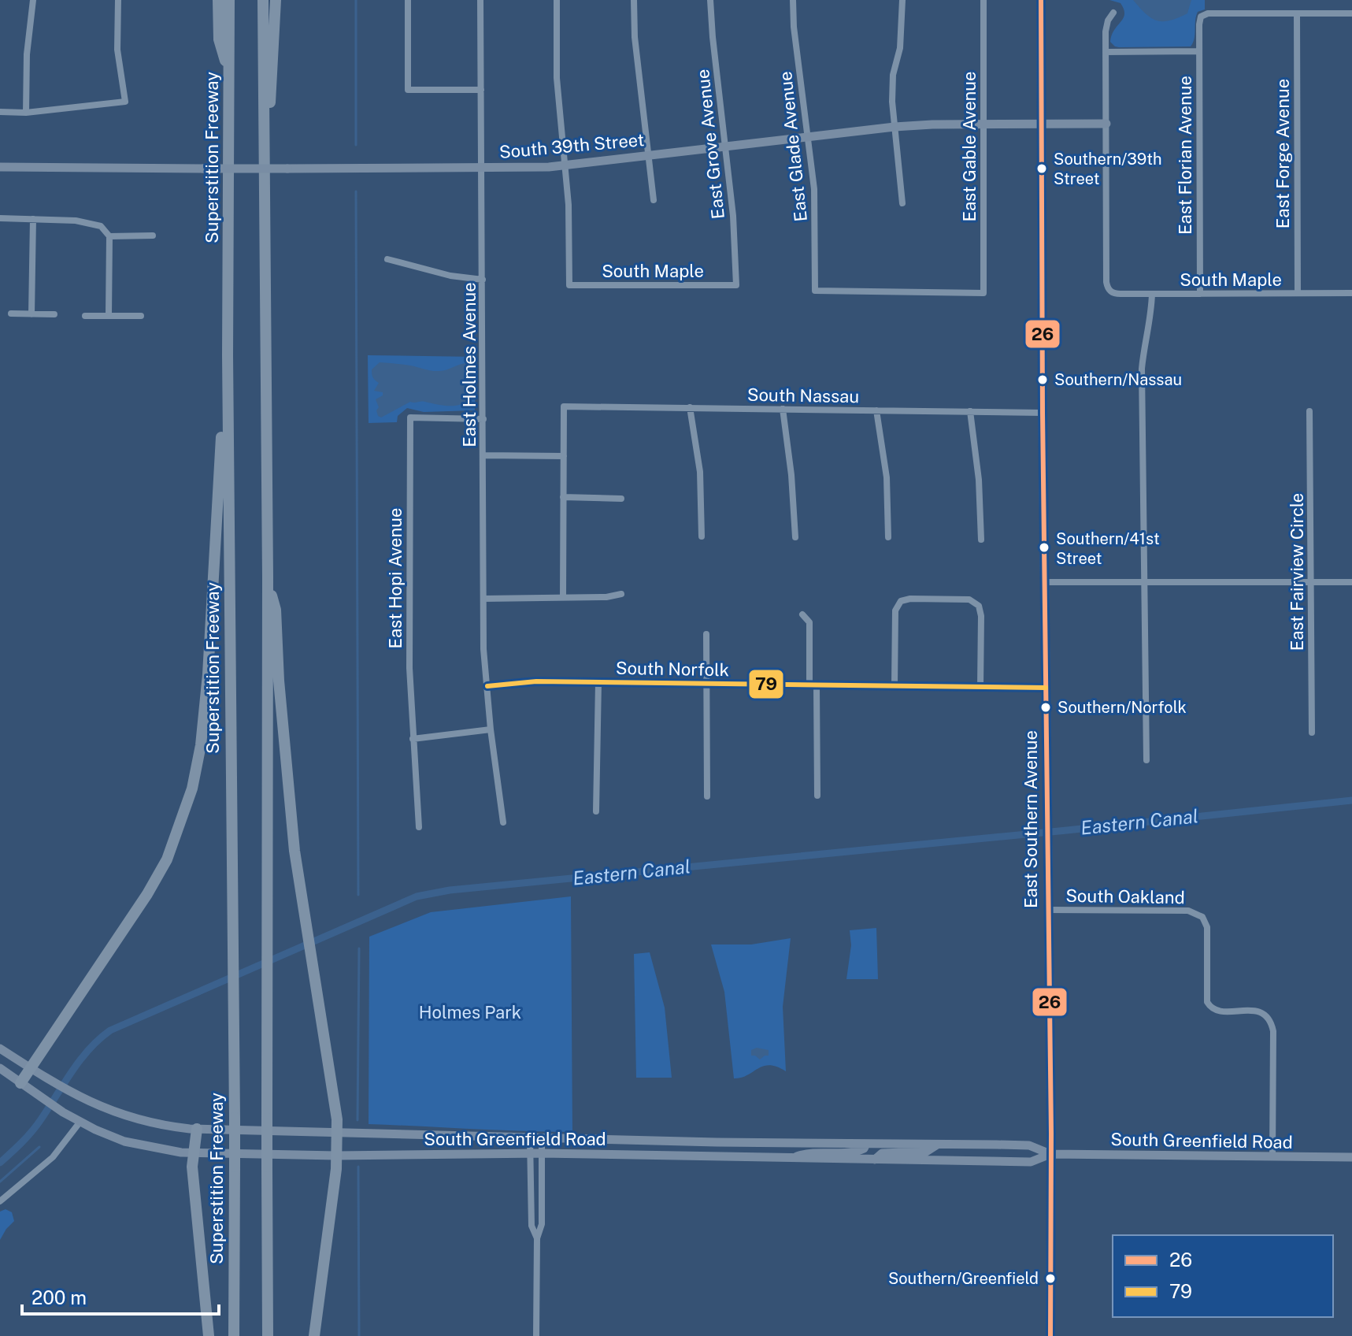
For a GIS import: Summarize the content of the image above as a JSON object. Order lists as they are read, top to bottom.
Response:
{
  "streets": {
    "highway": ["Superstition Freeway"],
    "main road": ["South 39th Street", "East Southern Avenue", "South Greenfield Road"],
    "street": [
      "East Grove Avenue",
      "East Glade Avenue",
      "East Gable Avenue",
      "East Forge Avenue",
      "East Florian Avenue",
      "South Maple",
      "East Holmes Avenue",
      "South Nassau",
      "East Fairview Circle",
      "East Hopi Avenue",
      "South Norfolk",
      "South Oakland"
    ]
  },
  "crossings": [
    ["East Grove Avenue", "South 39th Street"],
    ["East Grove Avenue", "South Maple"],
    ["South 39th Street", "East Glade Avenue"],
    ["South 39th Street", "East Gable Avenue"],
    ["South 39th Street", "South Maple"],
    ["South 39th Street", "East Holmes Avenue"],
    ["South 39th Street", "East Southern Avenue"],
    ["East Glade Avenue", "East Gable Avenue"],
    ["East Forge Avenue", "East Florian Avenue"],
    ["East Forge Avenue", "South Maple"],
    ["East Florian Avenue", "South Maple"],
    ["East Holmes Avenue", "East Hopi Avenue"],
    ["East Holmes Avenue", "South Norfolk"],
    ["South Nassau", "East Southern Avenue"],
    ["South Norfolk", "East Southern Avenue"],
    ["East Southern Avenue", "South Oakland"],
    ["East Southern Avenue", "South Greenfield Road"],
    ["South Oakland", "South Greenfield Road"]
  ],
  "water": ["Eastern Canal"],
  "parks": ["Holmes Park"],
  "places": [
    "Southern/39th Street",
    "Southern/Nassau",
    "Southern/41st Street",
    "Southern/Norfolk",
    "Southern/Greenfield"
  ],
  "lines": ["transit line 26", "transit line 79"],
  "legend": ["26", "79"],
  "scale_bar": "200 m"
}
